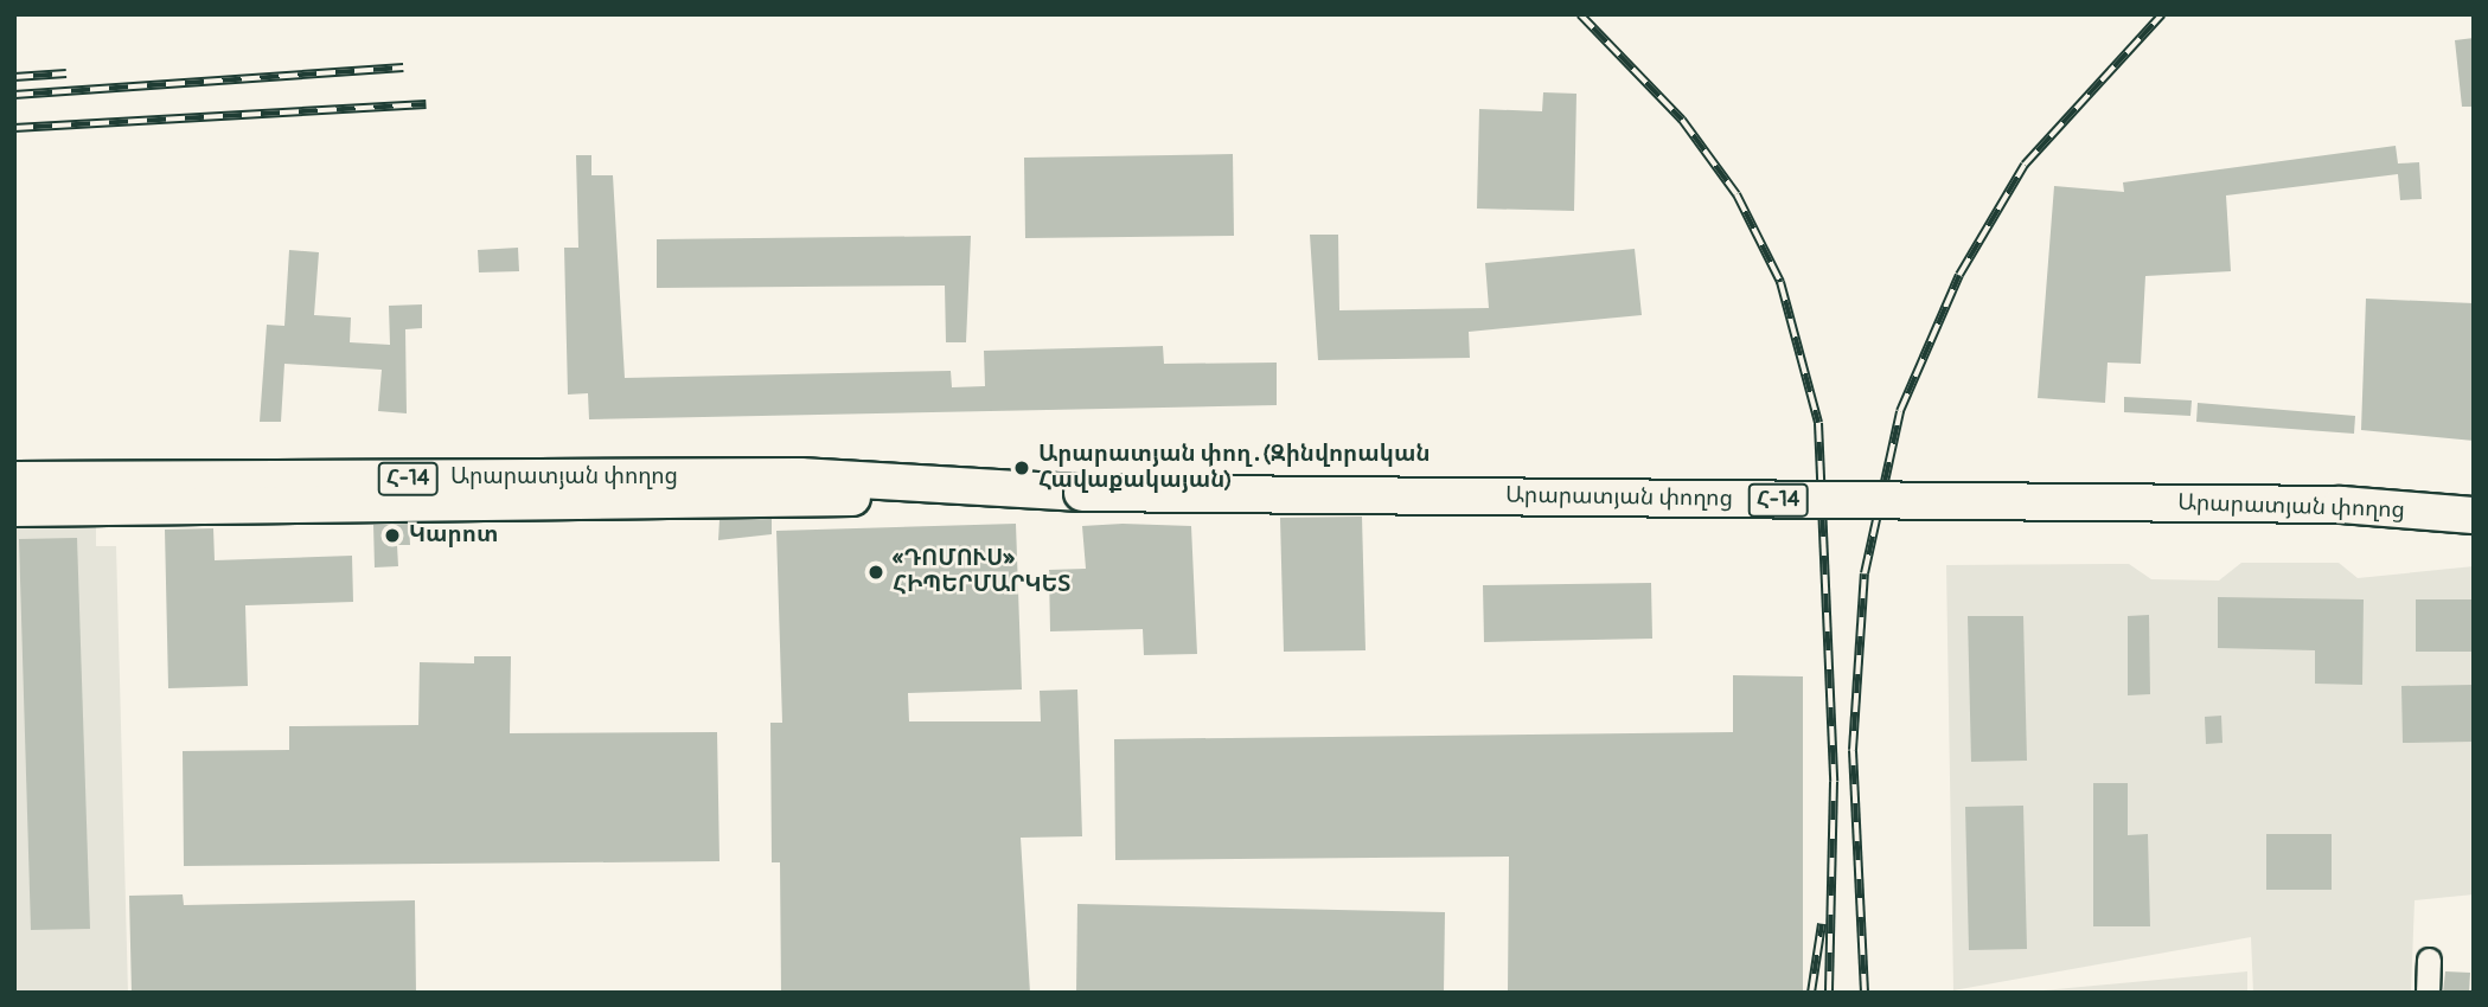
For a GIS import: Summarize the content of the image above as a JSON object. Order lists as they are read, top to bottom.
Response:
{
  "streets": {
    "main road": ["Արարատյան փողոց", "Հ-14"]
  },
  "places": ["Արարատյան փող․(Զինվորական Հավաքակայան)", "Կարոտ", "«ԴՈՄՈՒՍ» ՀԻՊԵՐՄԱՐԿԵՏ"]
}
